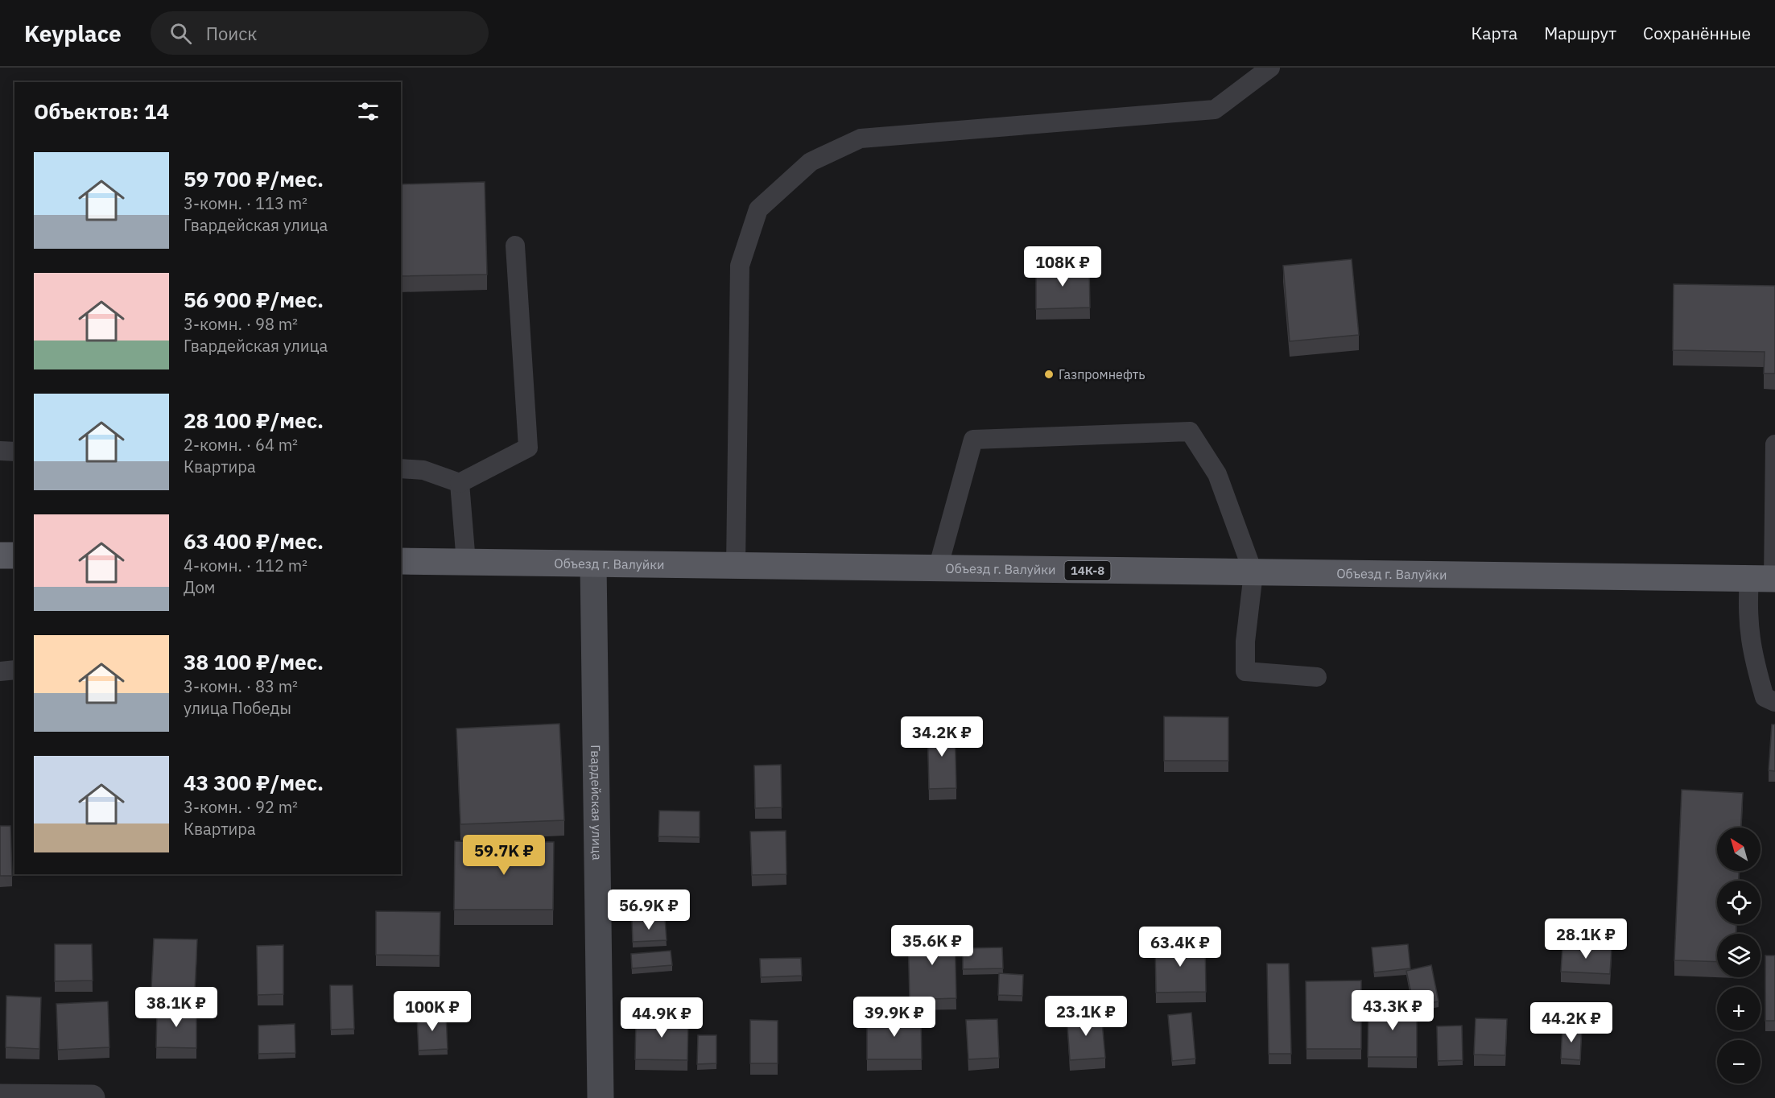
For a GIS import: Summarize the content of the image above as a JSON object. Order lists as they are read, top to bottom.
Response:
{
  "streets": {
    "main road": ["Объезд г. Валуйки", "14К-8"],
    "street": ["Гвардейская улица"]
  },
  "crossings": [
    ["Объезд г. Валуйки", "Гвардейская улица"]
  ],
  "places": ["Газпромнефть"],
  "north": "top left",
  "page": {
    "header": "Keyplace",
    "search": "Поиск",
    "nav": ["Карта", "Маршрут", "Сохранённые"],
    "heading": "Объектов: 14",
    "list": [
      {
        "name": "59 700 ₽/мес.",
        "note": "3-комн. · 113 m² · Гвардейская улица"
      },
      {
        "name": "56 900 ₽/мес.",
        "note": "3-комн. · 98 m² · Гвардейская улица"
      },
      {
        "name": "28 100 ₽/мес.",
        "note": "2-комн. · 64 m² · Квартира"
      },
      {
        "name": "63 400 ₽/мес.",
        "note": "4-комн. · 112 m² · Дом"
      },
      {
        "name": "38 100 ₽/мес.",
        "note": "3-комн. · 83 m² · улица Победы"
      },
      {
        "name": "43 300 ₽/мес.",
        "note": "3-комн. · 92 m² · Квартира"
      }
    ],
    "price": [
      "108K ₽",
      "34.2K ₽",
      "59.7K ₽",
      "56.9K ₽",
      "28.1K ₽",
      "35.6K ₽",
      "63.4K ₽",
      "38.1K ₽",
      "43.3K ₽",
      "100K ₽",
      "23.1K ₽",
      "39.9K ₽",
      "44.9K ₽",
      "44.2K ₽"
    ],
    "map_buttons": ["+", "−"]
  }
}
